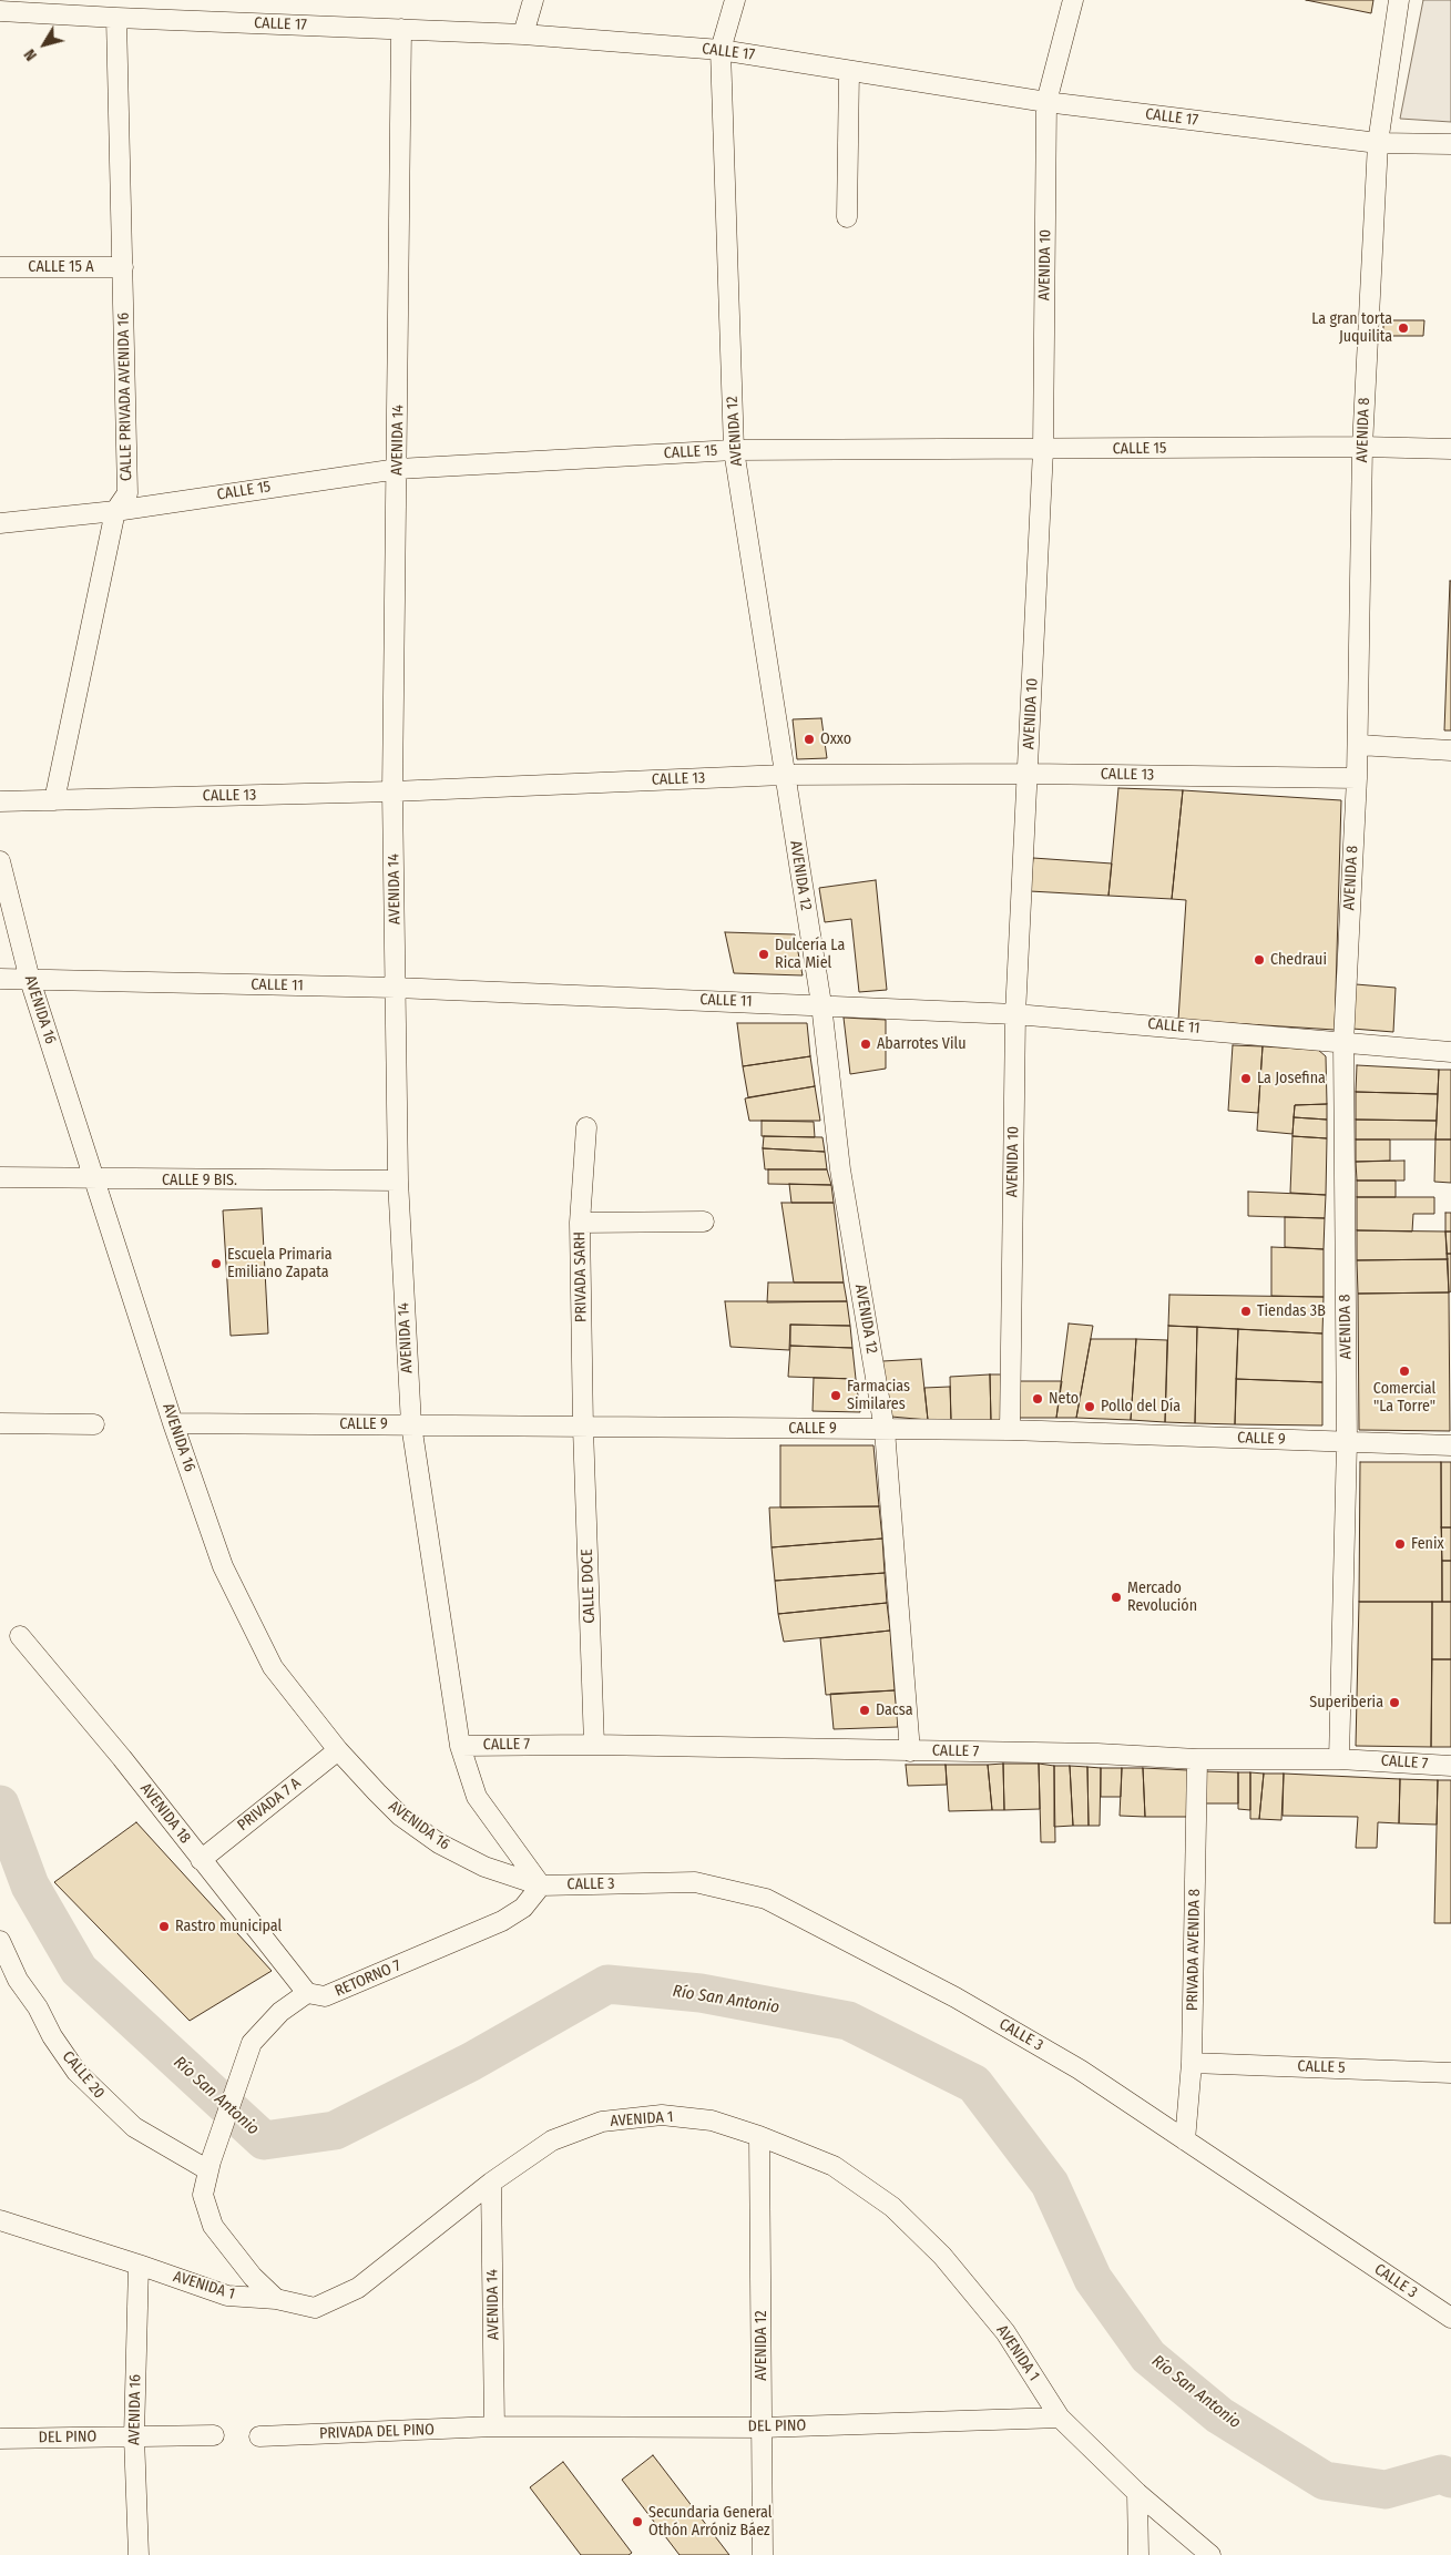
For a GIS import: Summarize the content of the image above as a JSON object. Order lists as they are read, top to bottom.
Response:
{
  "streets": {
    "street": [
      "CALLE 17",
      "AVENIDA 10",
      "CALLE 15 A",
      "CALLE PRIVADA AVENIDA 16",
      "AVENIDA 8",
      "AVENIDA 12",
      "AVENIDA 14",
      "CALLE 15",
      "CALLE 13",
      "CALLE 11",
      "AVENIDA 16",
      "CALLE 9 BIS.",
      "PRIVADA SARH",
      "CALLE 9",
      "CALLE DOCE",
      "CALLE 7",
      "PRIVADA 7 A",
      "AVENIDA 18",
      "CALLE 3",
      "PRIVADA AVENIDA 8",
      "RETORNO 7",
      "CALLE 5",
      "CALLE 20",
      "AVENIDA 1",
      "DEL PINO",
      "PRIVADA DEL PINO"
    ]
  },
  "crossings": [
    ["CALLE 17", "AVENIDA 10"],
    ["CALLE 17", "CALLE PRIVADA AVENIDA 16"],
    ["CALLE 17", "AVENIDA 8"],
    ["CALLE 17", "AVENIDA 12"],
    ["CALLE 17", "AVENIDA 14"],
    ["AVENIDA 10", "CALLE 15"],
    ["AVENIDA 10", "CALLE 13"],
    ["AVENIDA 10", "CALLE 11"],
    ["AVENIDA 10", "CALLE 9"],
    ["CALLE 15 A", "CALLE PRIVADA AVENIDA 16"],
    ["CALLE PRIVADA AVENIDA 16", "CALLE 15"],
    ["CALLE PRIVADA AVENIDA 16", "CALLE 13"],
    ["AVENIDA 8", "CALLE 15"],
    ["AVENIDA 8", "CALLE 13"],
    ["AVENIDA 8", "CALLE 11"],
    ["AVENIDA 8", "CALLE 9"],
    ["AVENIDA 8", "CALLE 7"],
    ["AVENIDA 12", "CALLE 15"],
    ["AVENIDA 12", "CALLE 13"],
    ["AVENIDA 12", "CALLE 11"],
    ["AVENIDA 12", "CALLE 9"],
    ["AVENIDA 12", "CALLE 7"],
    ["AVENIDA 12", "AVENIDA 1"],
    ["AVENIDA 12", "DEL PINO"],
    ["AVENIDA 14", "CALLE 15"],
    ["AVENIDA 14", "CALLE 13"],
    ["AVENIDA 14", "CALLE 11"],
    ["AVENIDA 14", "CALLE 9 BIS."],
    ["AVENIDA 14", "CALLE 9"],
    ["AVENIDA 14", "CALLE 7"],
    ["AVENIDA 14", "AVENIDA 1"],
    ["AVENIDA 14", "DEL PINO"],
    ["AVENIDA 14", "PRIVADA DEL PINO"],
    ["CALLE 11", "AVENIDA 16"],
    ["AVENIDA 16", "CALLE 9 BIS."],
    ["AVENIDA 16", "CALLE 9"],
    ["AVENIDA 16", "PRIVADA 7 A"],
    ["AVENIDA 16", "CALLE 3"],
    ["AVENIDA 16", "RETORNO 7"],
    ["AVENIDA 16", "AVENIDA 1"],
    ["AVENIDA 16", "DEL PINO"],
    ["PRIVADA SARH", "CALLE 9"],
    ["PRIVADA SARH", "CALLE DOCE"],
    ["CALLE 9", "CALLE DOCE"],
    ["CALLE DOCE", "CALLE 7"],
    ["CALLE 7", "PRIVADA AVENIDA 8"],
    ["PRIVADA 7 A", "AVENIDA 18"],
    ["AVENIDA 18", "RETORNO 7"],
    ["CALLE 3", "PRIVADA AVENIDA 8"],
    ["CALLE 3", "RETORNO 7"],
    ["PRIVADA AVENIDA 8", "CALLE 5"],
    ["AVENIDA 1", "DEL PINO"],
    ["DEL PINO", "PRIVADA DEL PINO"]
  ],
  "water": ["Río San Antonio"],
  "places": [
    "La gran torta Juquilita",
    "Oxxo",
    "Dulcería La Rica Miel",
    "Chedraui",
    "Abarrotes Vilu",
    "La Josefina",
    "Escuela Primaria Emiliano Zapata",
    "Tiendas 3B",
    "Comercial \"La Torre\"",
    "Farmacias Similares",
    "Neto",
    "Pollo del Día",
    "Fenix",
    "Mercado Revolución",
    "Superiberia",
    "Dacsa",
    "Rastro municipal",
    "Secundaria General Othón Arróniz Báez"
  ],
  "north": "bottom left"
}
